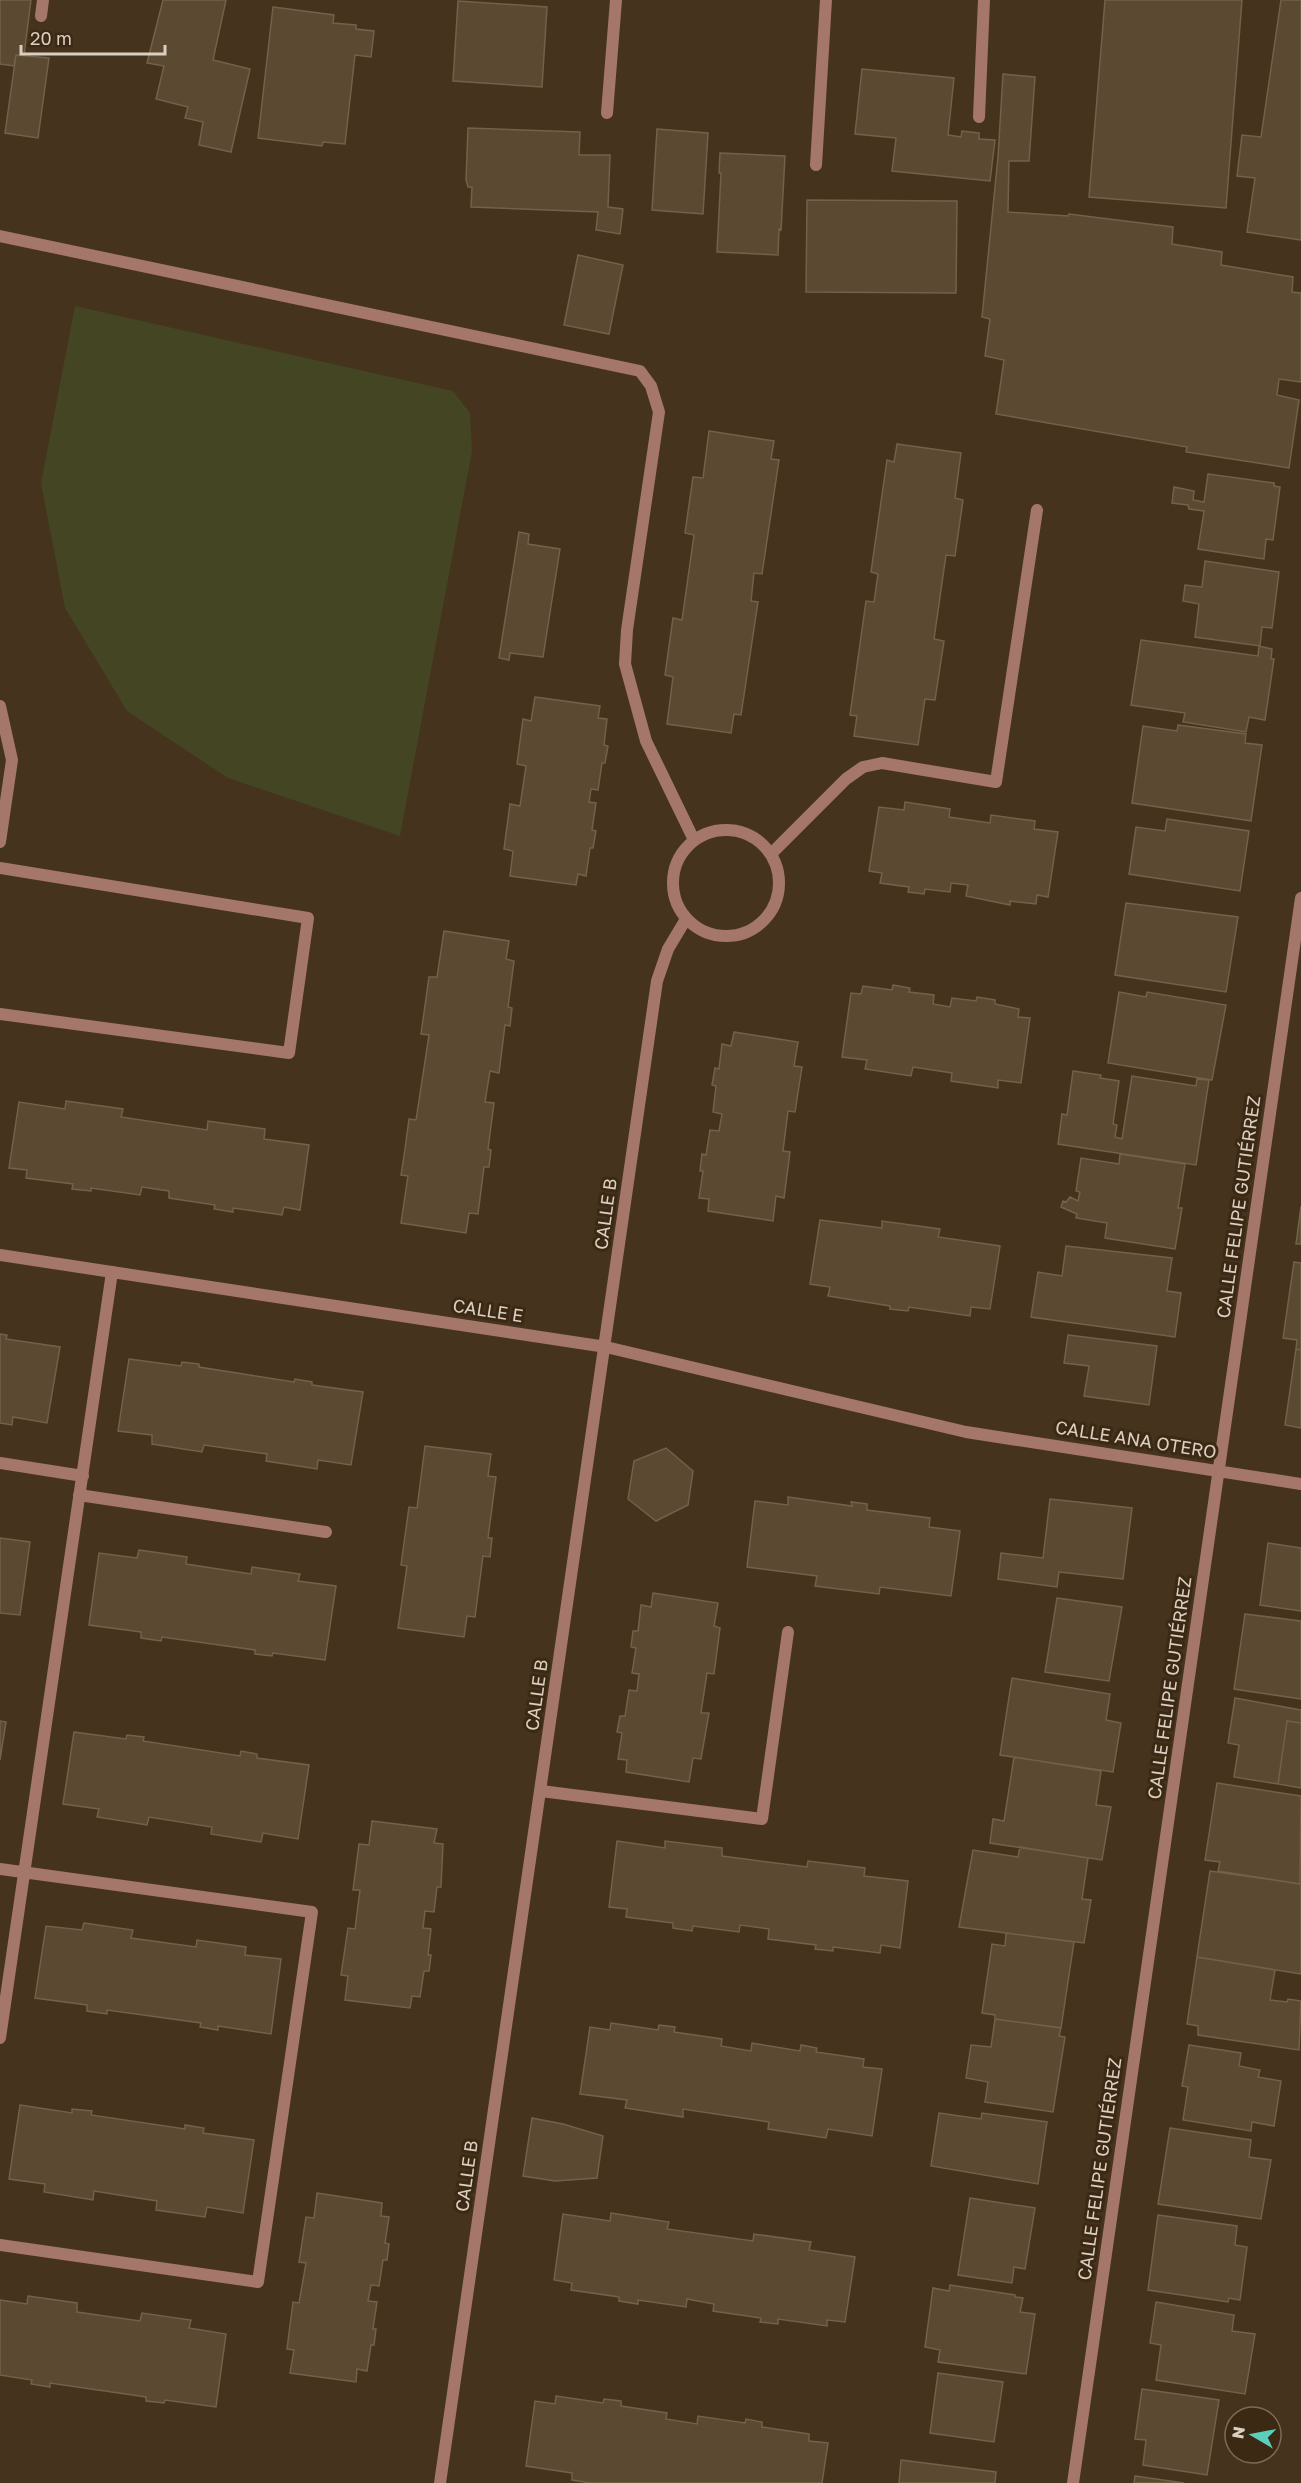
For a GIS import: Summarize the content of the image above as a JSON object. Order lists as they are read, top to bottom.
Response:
{
  "streets": {
    "street": [
      "CALLE FELIPE GUTIÉRREZ",
      "CALLE B",
      "CALLE E",
      "CALLE ANA OTERO"
    ]
  },
  "crossings": [
    ["CALLE FELIPE GUTIÉRREZ", "CALLE ANA OTERO"],
    ["CALLE B", "CALLE E"],
    ["CALLE E", "CALLE ANA OTERO"]
  ],
  "scale_bar": "20 m",
  "north": "left"
}
